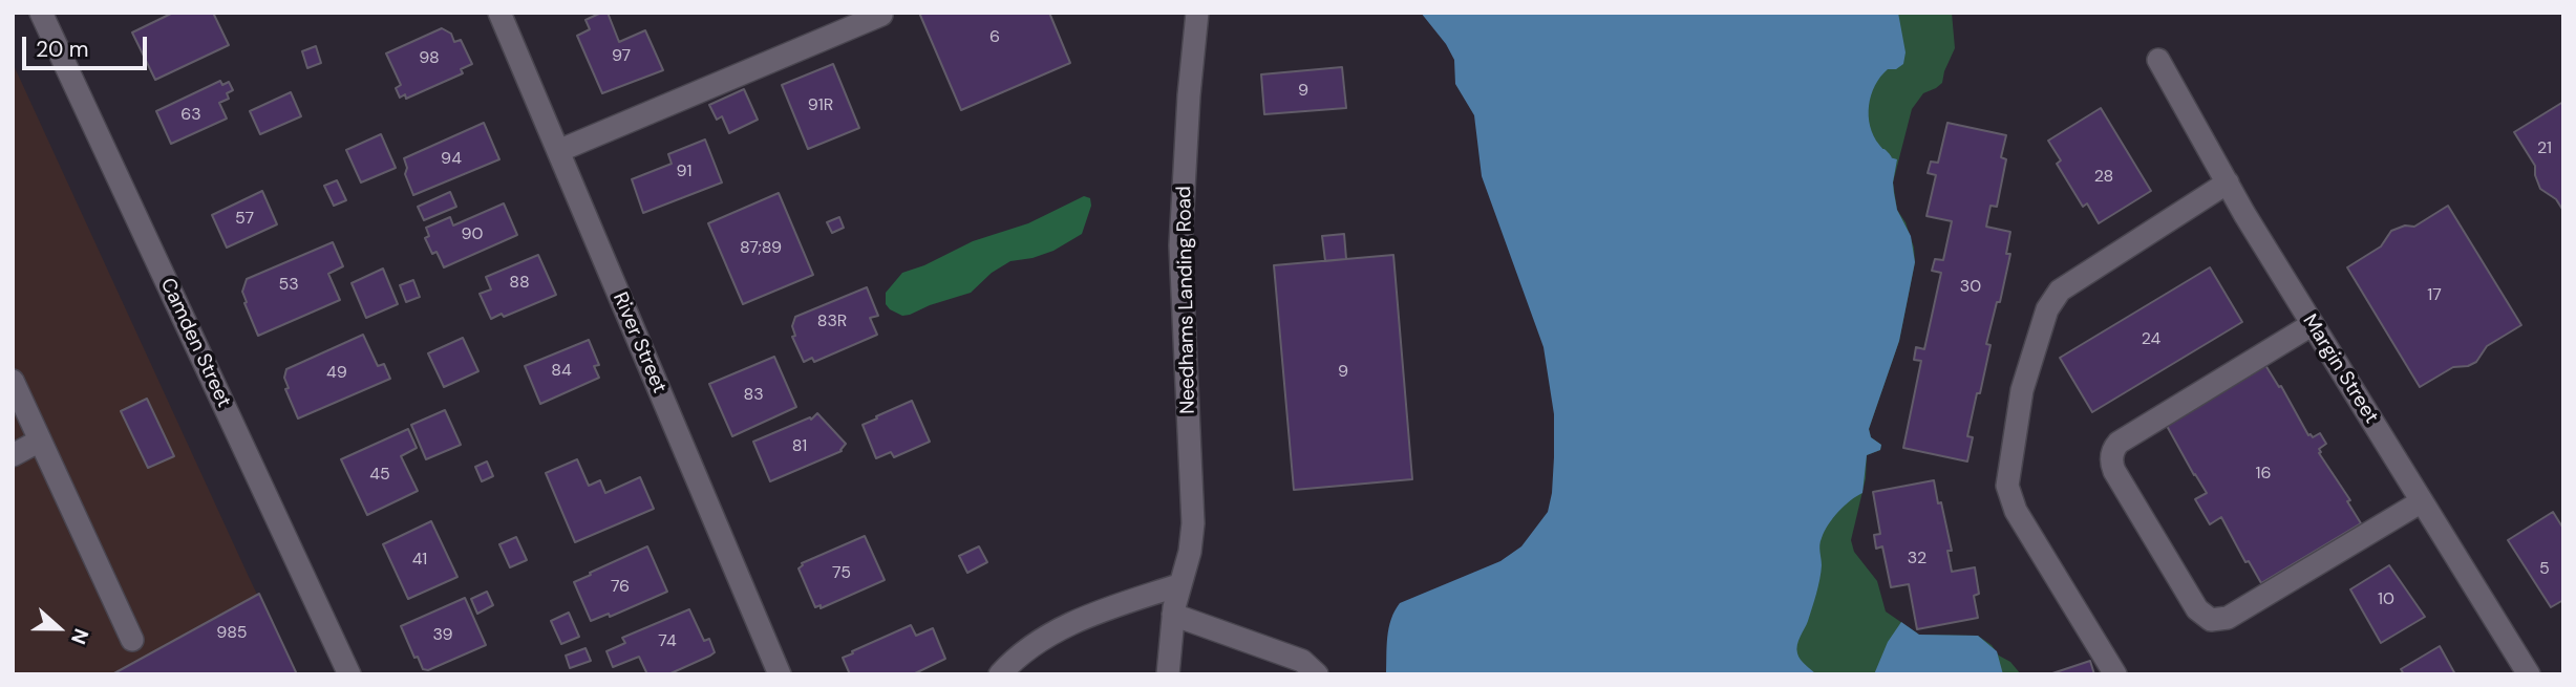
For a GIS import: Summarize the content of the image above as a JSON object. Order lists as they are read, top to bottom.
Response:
{
  "streets": {
    "street": [
      "Needhams Landing Road",
      "Camden Street",
      "River Street",
      "Margin Street"
    ]
  },
  "house_numbers": [
    "6",
    "97",
    "98",
    "9",
    "91R",
    "63",
    "21",
    "94",
    "91",
    "28",
    "57",
    "90",
    "87;89",
    "88",
    "53",
    "30",
    "17",
    "83R",
    "24",
    "84",
    "9",
    "49",
    "83",
    "81",
    "16",
    "45",
    "32",
    "41",
    "5",
    "75",
    "76",
    "10",
    "985",
    "39",
    "74"
  ],
  "scale_bar": "20 m",
  "north": "right"
}
